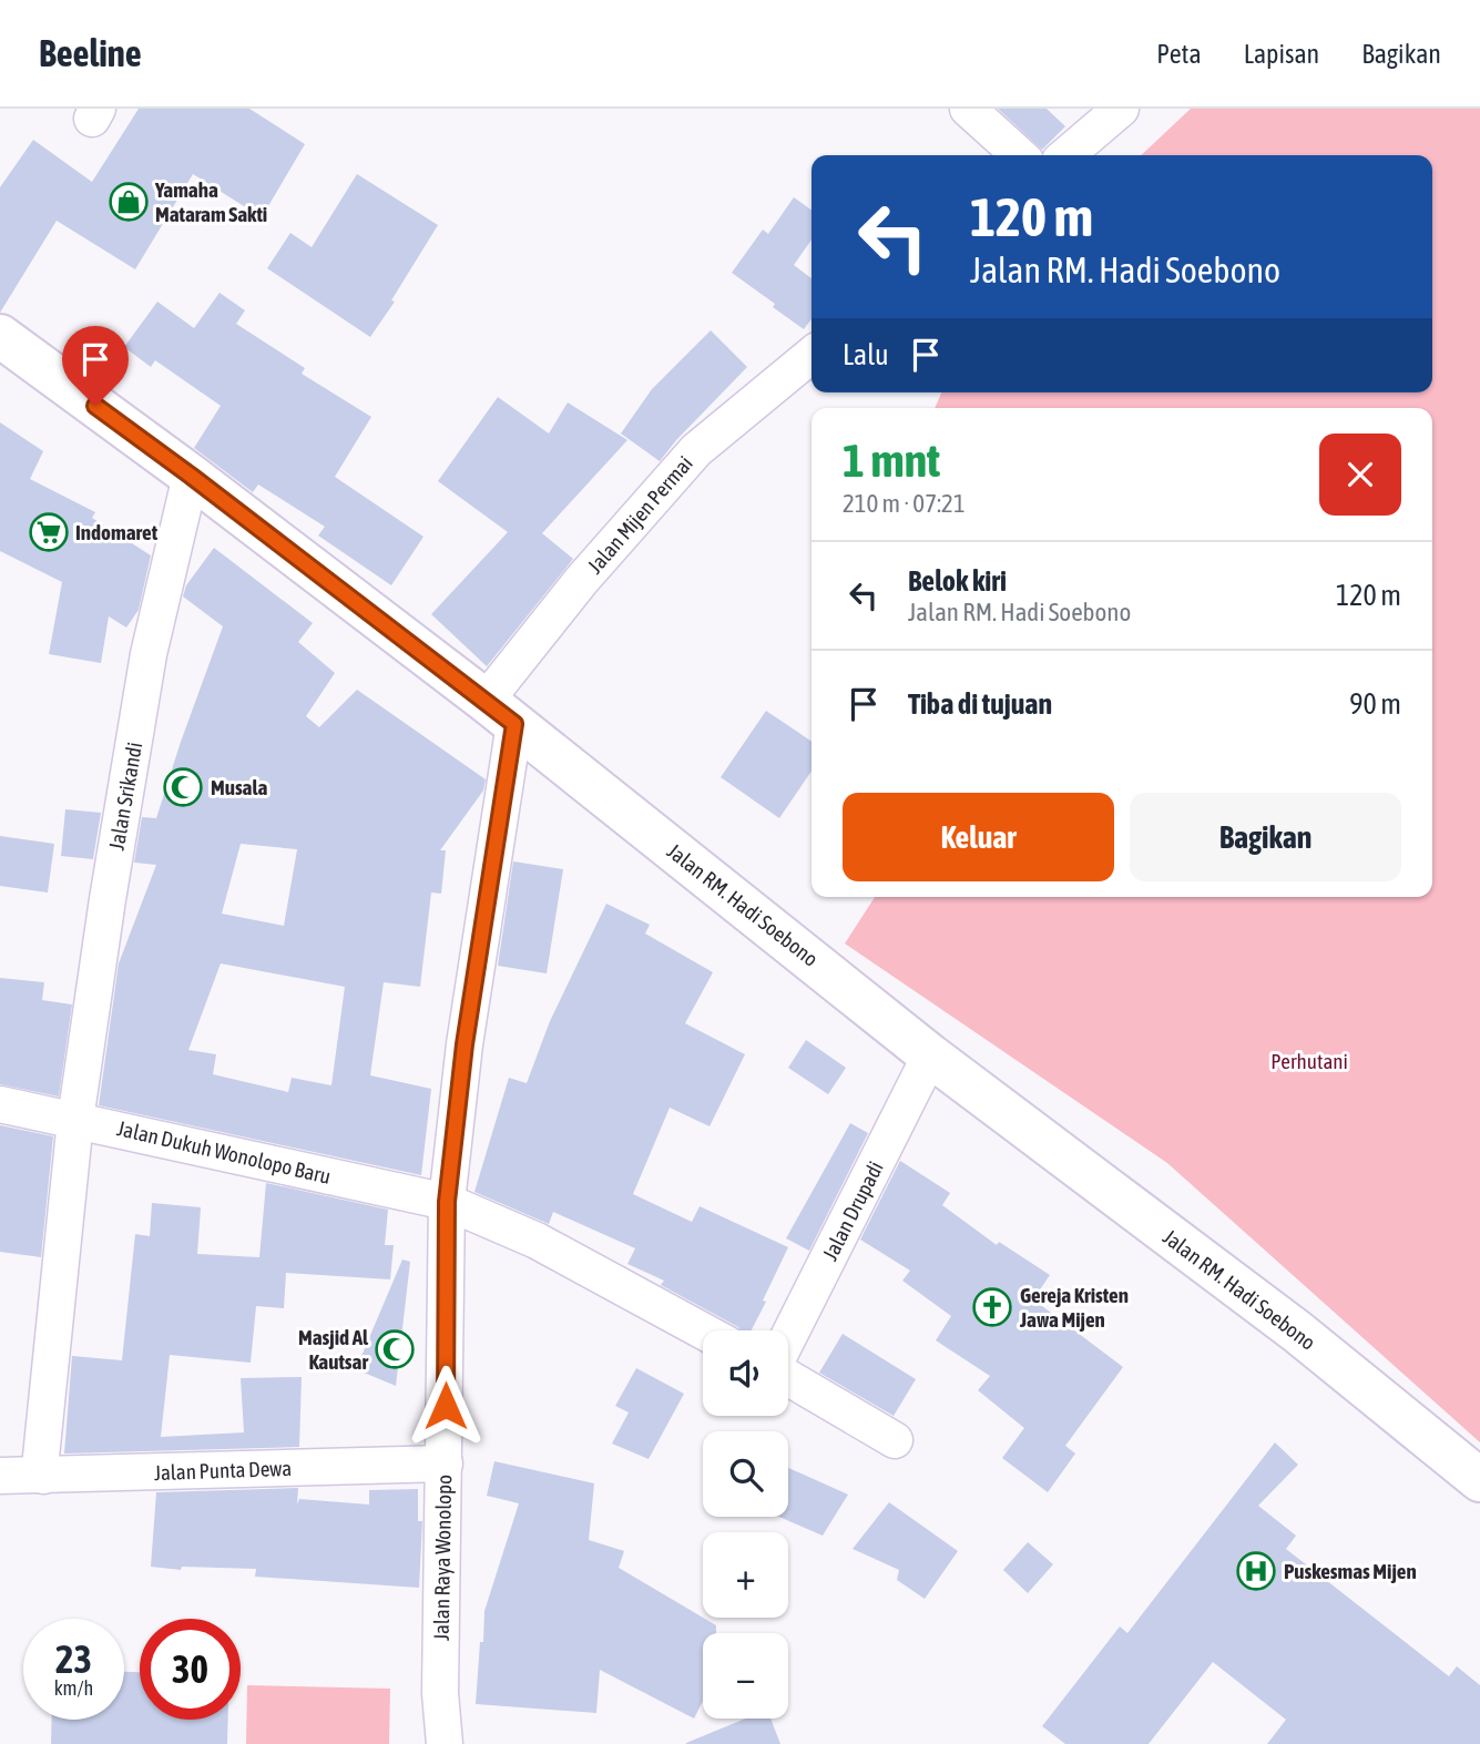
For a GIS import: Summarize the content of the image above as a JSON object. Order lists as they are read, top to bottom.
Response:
{
  "streets": {
    "main road": ["Jalan RM. Hadi Soebono"],
    "street": [
      "Jalan Mijen Permai",
      "Jalan Srikandi",
      "Jalan Dukuh Wonolopo Baru",
      "Jalan Drupadi",
      "Jalan Punta Dewa",
      "Jalan Raya Wonolopo"
    ]
  },
  "crossings": [
    ["Jalan Mijen Permai", "Jalan RM. Hadi Soebono"],
    ["Jalan Mijen Permai", "Jalan Raya Wonolopo"],
    ["Jalan Srikandi", "Jalan RM. Hadi Soebono"],
    ["Jalan Srikandi", "Jalan Dukuh Wonolopo Baru"],
    ["Jalan Srikandi", "Jalan Punta Dewa"],
    ["Jalan RM. Hadi Soebono", "Jalan Drupadi"],
    ["Jalan RM. Hadi Soebono", "Jalan Raya Wonolopo"],
    ["Jalan Dukuh Wonolopo Baru", "Jalan Raya Wonolopo"],
    ["Jalan Punta Dewa", "Jalan Raya Wonolopo"]
  ],
  "parks": ["Perhutani"],
  "places": {
    "shop": ["Yamaha Mataram Sakti"],
    "supermarket": ["Indomaret"],
    "mosque": ["Musala", "Masjid Al Kautsar"],
    "church": ["Gereja Kristen Jawa Mijen"],
    "hospital": ["Puskesmas Mijen"]
  },
  "page": {
    "header": "Beeline",
    "nav": ["Peta", "Lapisan", "Bagikan"],
    "turn": ["120 m", "Jalan RM. Hadi Soebono"],
    "then": "Lalu",
    "heading": ["1 mnt", "210 m · 07:21"],
    "list": [
      {
        "name": "Belok kiri",
        "note": "Jalan RM. Hadi Soebono",
        "value": "120 m"
      },
      {
        "name": "Tiba di tujuan",
        "value": "90 m"
      }
    ],
    "buttons": ["Keluar", "Bagikan"],
    "map_buttons": ["+", "−"],
    "speed": "23 km/h",
    "limit": "30"
  }
}
